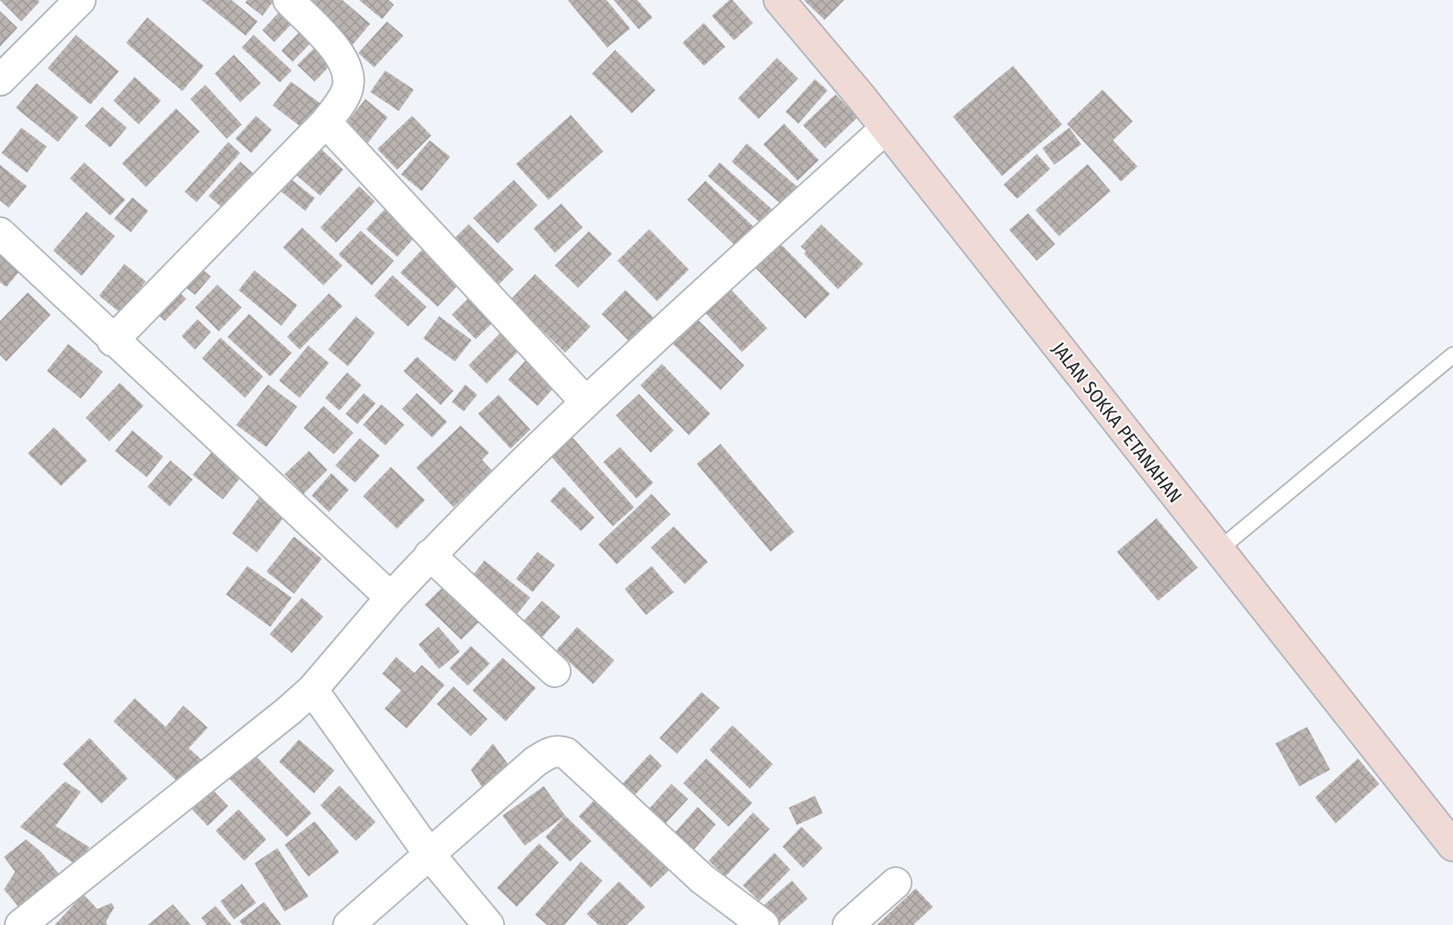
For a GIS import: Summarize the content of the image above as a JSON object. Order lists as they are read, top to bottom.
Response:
{
  "streets": {
    "street": ["JALAN SOKKA PETANAHAN"]
  }
}
